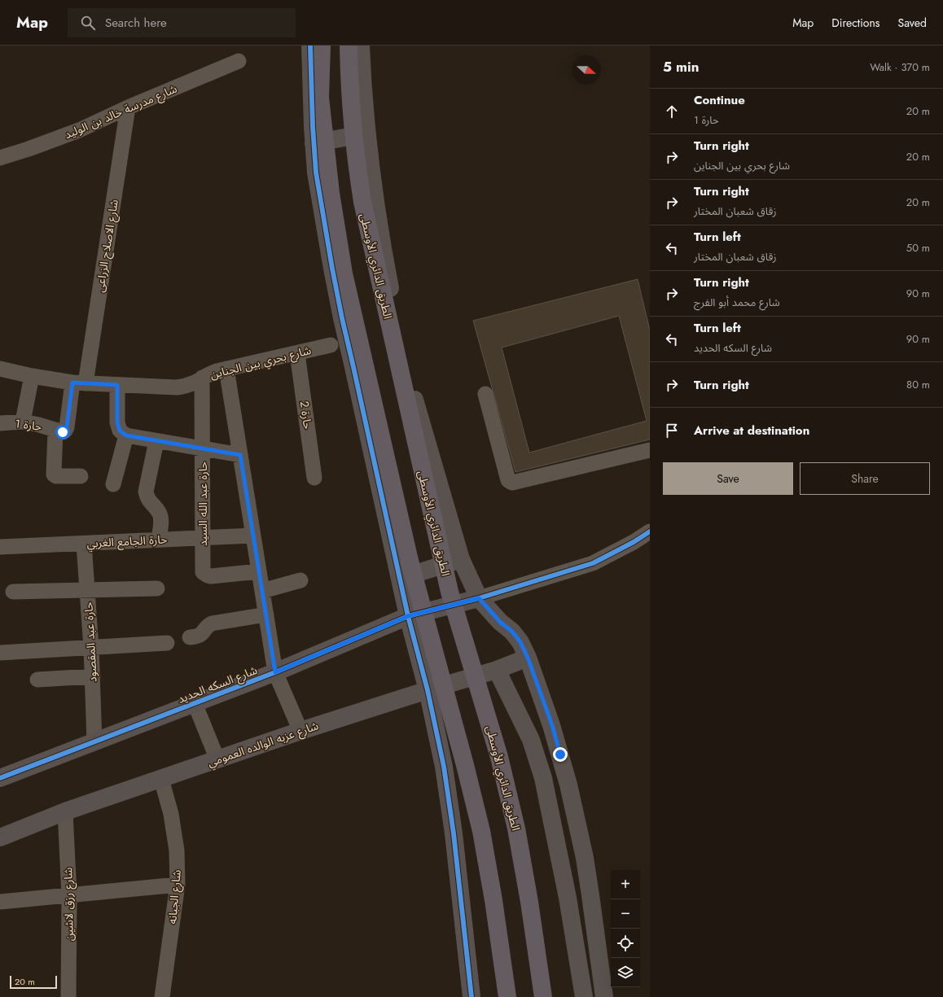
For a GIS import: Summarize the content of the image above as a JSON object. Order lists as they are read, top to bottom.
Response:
{
  "streets": {
    "highway": ["الطريق الدائري الأوسطى"],
    "street": [
      "شارع مدرسة خالد بن الوليد",
      "شارع الاصلاح الزراعى",
      "شارع بحري بين الجناين",
      "حارة 2",
      "حارة 1",
      "حارة عبد الله السيد",
      "حارة الجامع الغربي",
      "حارة عبد المقصود",
      "شارع السكه الحديد",
      "شارع عزبه الوالده العمومي",
      "شارع الجبانه",
      "شارع رزق لاشين"
    ]
  },
  "crossings": [
    ["شارع مدرسة خالد بن الوليد", "شارع الاصلاح الزراعى"],
    ["شارع الاصلاح الزراعى", "شارع بحري بين الجناين"],
    ["شارع الاصلاح الزراعى", "حارة 1"],
    ["شارع بحري بين الجناين", "حارة 2"],
    ["شارع بحري بين الجناين", "حارة 1"],
    ["شارع بحري بين الجناين", "حارة عبد الله السيد"],
    ["حارة عبد الله السيد", "حارة الجامع الغربي"],
    ["حارة الجامع الغربي", "حارة عبد المقصود"],
    ["حارة عبد المقصود", "شارع السكه الحديد"],
    ["شارع عزبه الوالده العمومي", "شارع الجبانه"],
    ["شارع عزبه الوالده العمومي", "شارع رزق لاشين"]
  ],
  "scale_bar": "20 m",
  "north": "right",
  "page": {
    "header": "Map",
    "search": "Search here",
    "nav": ["Map", "Directions", "Saved"],
    "heading": ["5 min", "Walk · 370 m"],
    "list": [
      ["Continue", "حارة 1", "20 m"],
      ["Turn right", "شارع بحري بين الجناين", "20 m"],
      ["Turn right", "زقاق شعبان المختار", "20 m"],
      ["Turn left", "زقاق شعبان المختار", "50 m"],
      ["Turn right", "شارع محمد أبو الفرج", "90 m"],
      ["Turn left", "شارع السكه الحديد", "90 m"],
      ["Turn right", "80 m"],
      "Arrive at destination"
    ],
    "buttons": ["Save", "Share"],
    "map_buttons": ["+", "−"],
    "scale": "20 m"
  }
}
